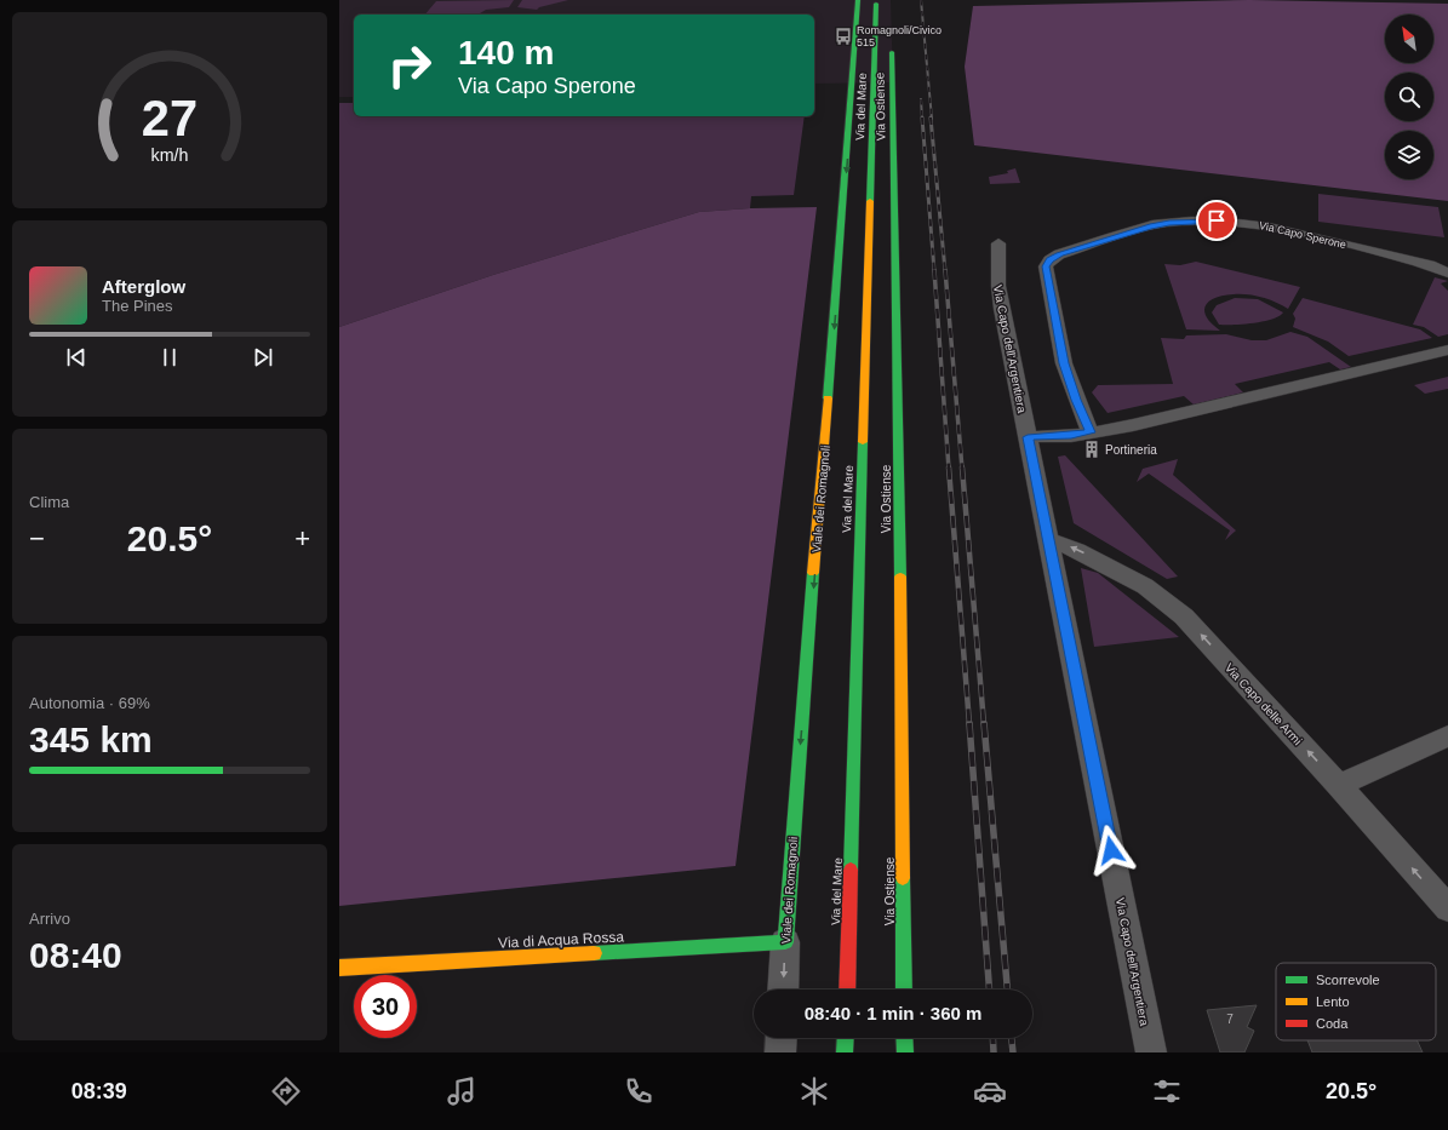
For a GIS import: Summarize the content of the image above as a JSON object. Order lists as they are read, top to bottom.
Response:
{
  "streets": {
    "street": [
      "Via del Mare",
      "Via Ostiense",
      "Via Capo Sperone",
      "Via Capo dell'Argentiera",
      "Viale dei Romagnoli",
      "Via Capo delle Armi",
      "Via di Acqua Rossa"
    ]
  },
  "crossings": [
    ["Via Capo dell'Argentiera", "Via Capo delle Armi"],
    ["Viale dei Romagnoli", "Via di Acqua Rossa"]
  ],
  "one_way": ["Viale dei Romagnoli", "Via Capo delle Armi"],
  "places": {
    "bus stop": ["Romagnoli/Civico 515"],
    "building": ["Portineria"]
  },
  "house_numbers": ["7"],
  "legend": ["Scorrevole", "Lento", "Coda"],
  "north": "top left",
  "page": {
    "turn": ["140 m", "Via Capo Sperone"],
    "song": ["Afterglow", "The Pines"],
    "tile": [
      "Clima",
      ["Autonomia · 69%", "345 km"],
      ["Arrivo", "08:40"]
    ],
    "heat": ["−", "20.5°", "+"],
    "limit": "30",
    "trip": "08:40 · 1 min · 360 m",
    "tabs": ["08:39", "20.5°"],
    "gauge": ["27", "km/h"]
  }
}
